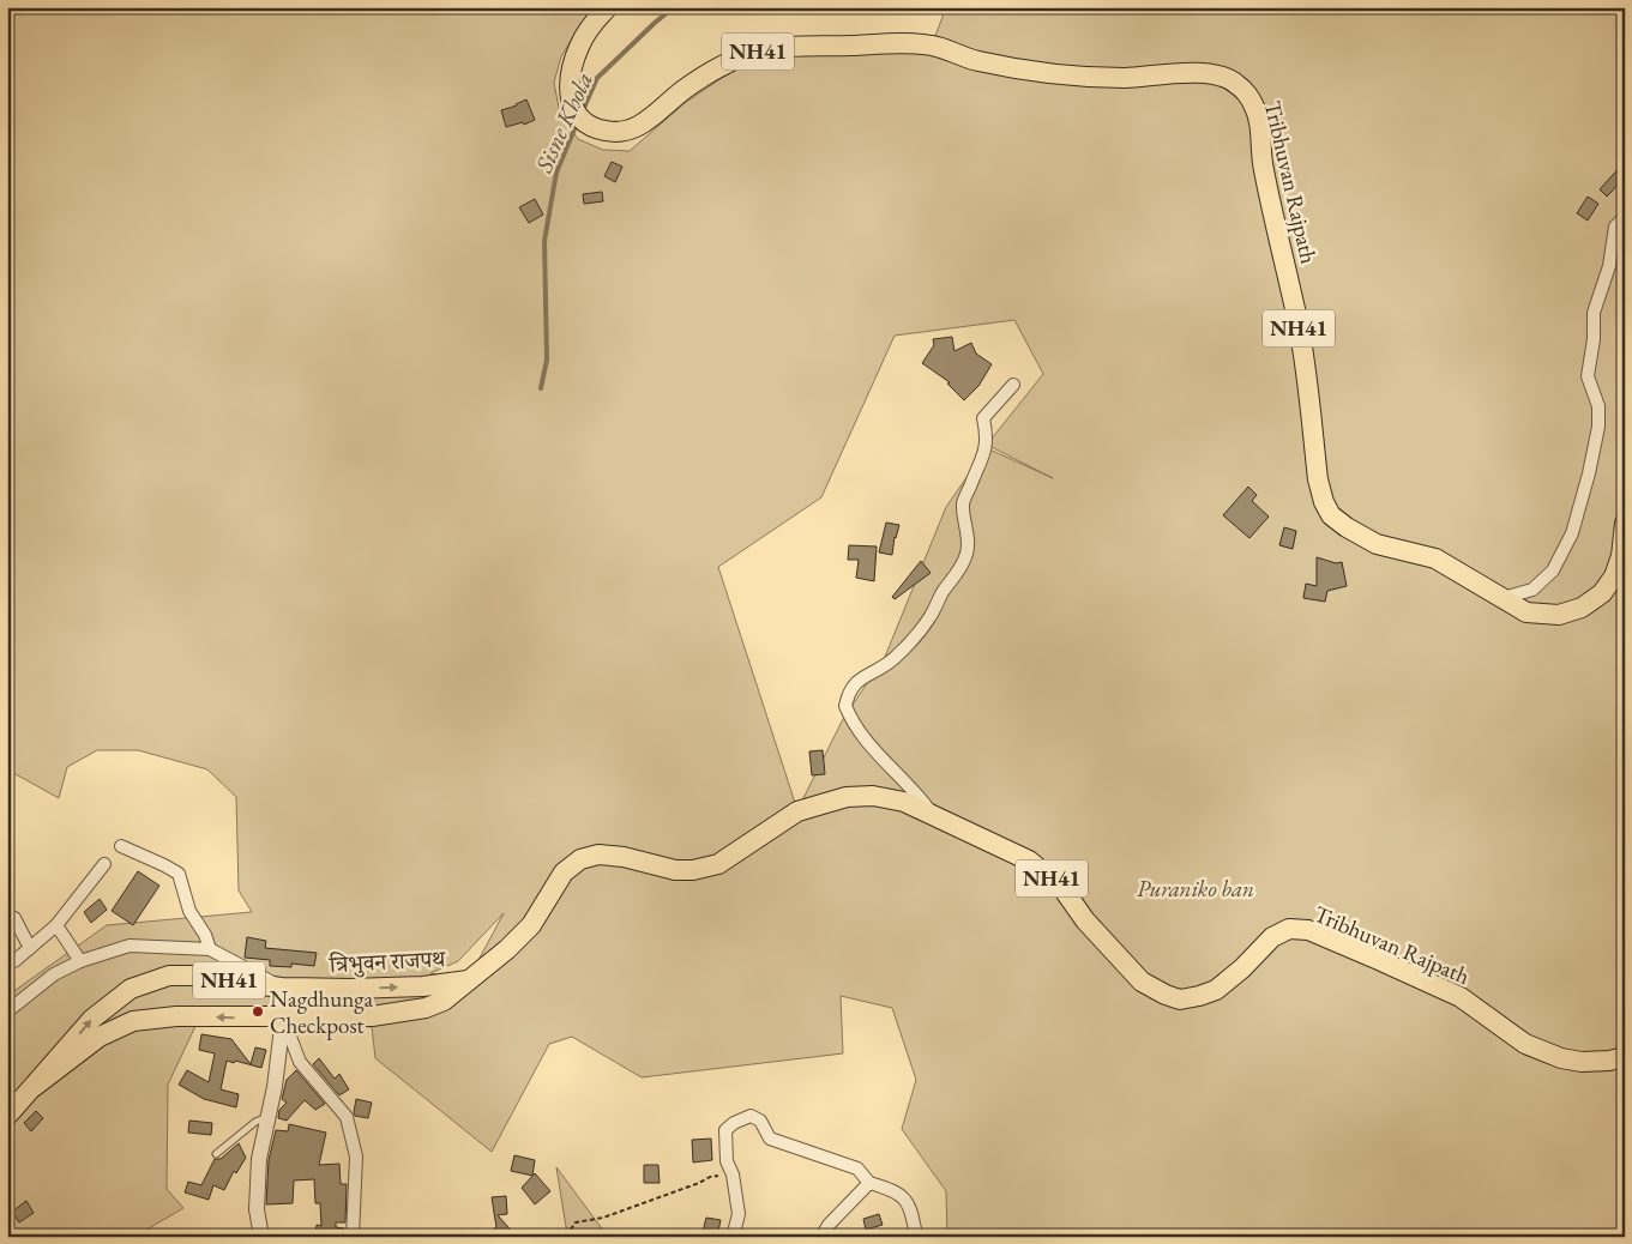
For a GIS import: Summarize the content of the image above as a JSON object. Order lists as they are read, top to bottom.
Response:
{
  "streets": {
    "highway": ["NH41", "Tribhuvan Rajpath", "त्रिभुवन राजपथ"]
  },
  "crossings": [
    ["Tribhuvan Rajpath", "त्रिभुवन राजपथ"]
  ],
  "water": ["Sisne Khola"],
  "parks": ["Puraniko ban"],
  "places": ["Nagdhunga Checkpost"]
}
